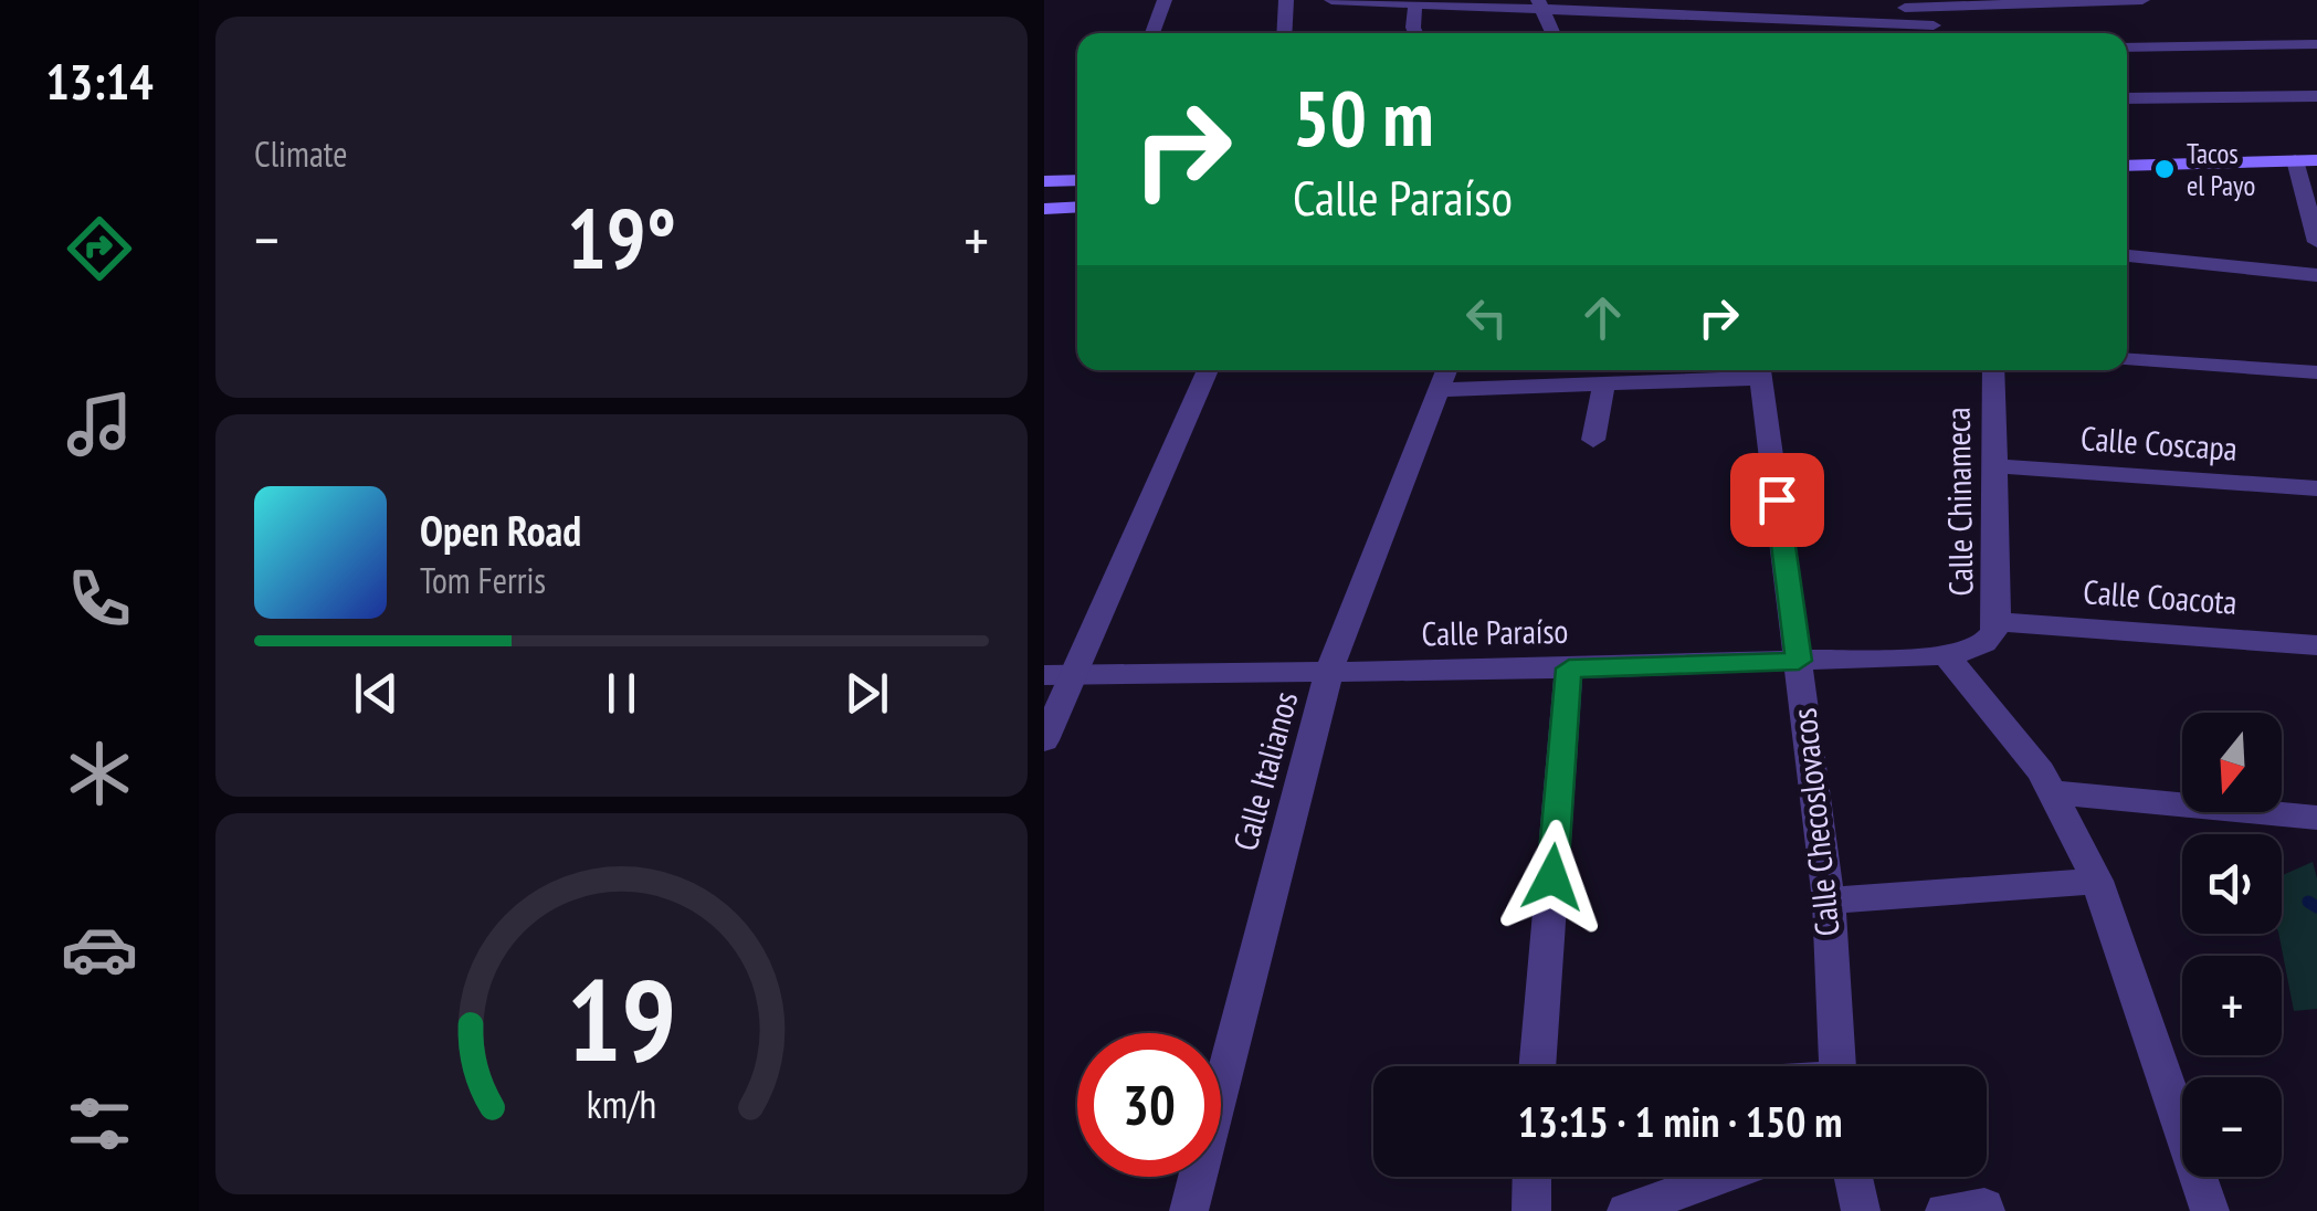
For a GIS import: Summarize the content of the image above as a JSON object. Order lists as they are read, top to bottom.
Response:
{
  "streets": {
    "street": [
      "Calle Coscapa",
      "Calle Chinameca",
      "Calle Coacota",
      "Calle Paraíso",
      "Calle Italianos",
      "Calle Checoslovacos"
    ]
  },
  "crossings": [
    ["Calle Coscapa", "Calle Chinameca"],
    ["Calle Chinameca", "Calle Coacota"],
    ["Calle Chinameca", "Calle Paraíso"],
    ["Calle Paraíso", "Calle Italianos"],
    ["Calle Paraíso", "Calle Checoslovacos"]
  ],
  "places": ["Tacos el Payo"],
  "north": "bottom",
  "page": {
    "tabs": "13:14",
    "tile": "Climate",
    "turn": ["50 m", "Calle Paraíso"],
    "heat": ["−", "19°", "+"],
    "song": ["Open Road", "Tom Ferris"],
    "map_buttons": ["+", "−"],
    "limit": "30",
    "trip": "13:15 · 1 min · 150 m",
    "gauge": ["19", "km/h"]
  }
}
